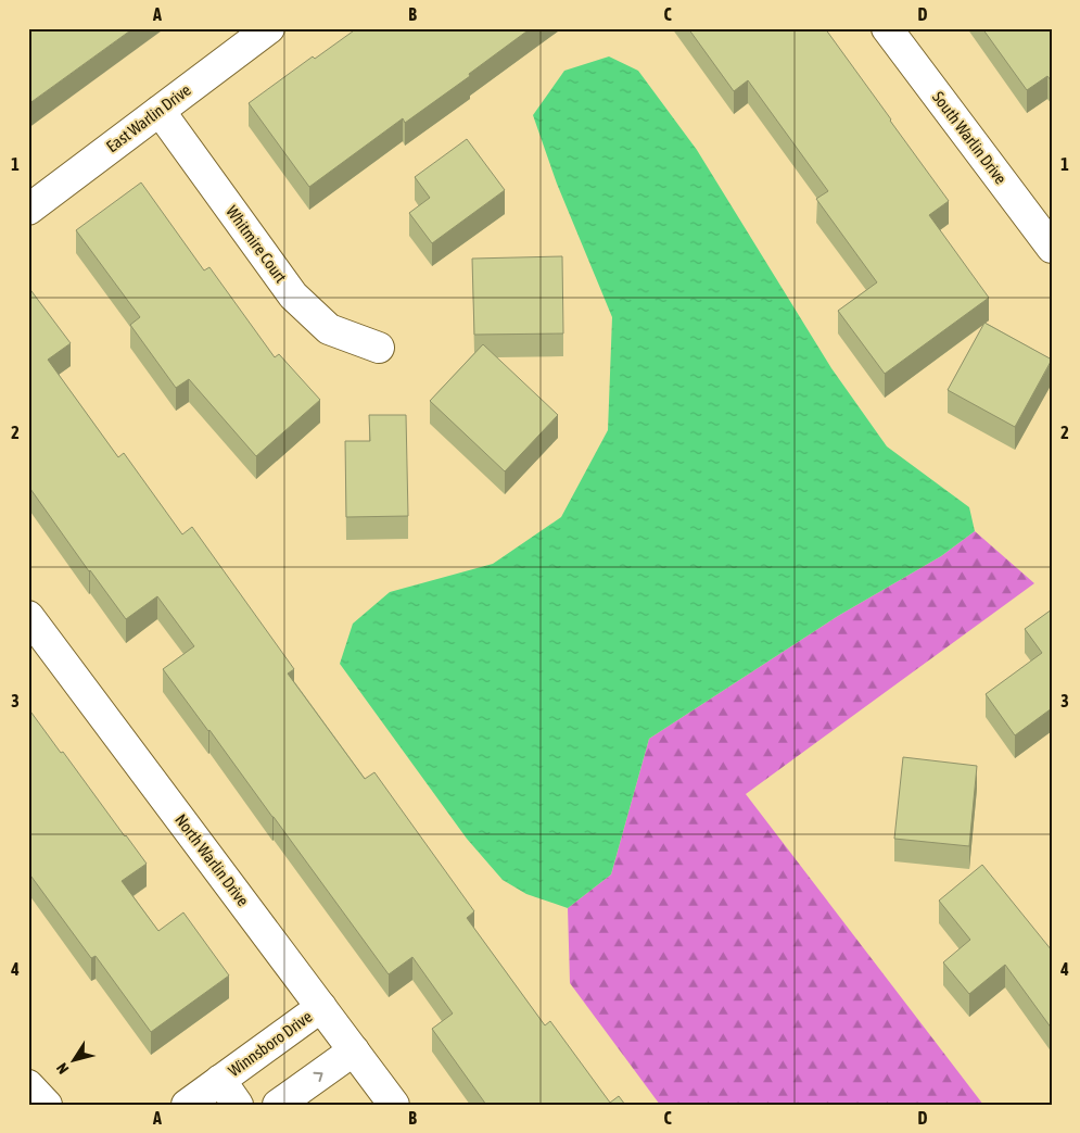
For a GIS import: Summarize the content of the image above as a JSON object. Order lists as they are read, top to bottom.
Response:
{
  "streets": {
    "street": [
      "East Warlin Drive",
      "South Warlin Drive",
      "Whitmire Court",
      "North Warlin Drive",
      "Winnsboro Drive"
    ]
  },
  "crossings": [
    ["East Warlin Drive", "Whitmire Court"],
    ["North Warlin Drive", "Winnsboro Drive"]
  ],
  "north": "bottom left",
  "grid": {
    "columns": [
      "A",
      "B",
      "C",
      "D"
    ],
    "rows": [
      "1",
      "2",
      "3",
      "4"
    ]
  }
}
